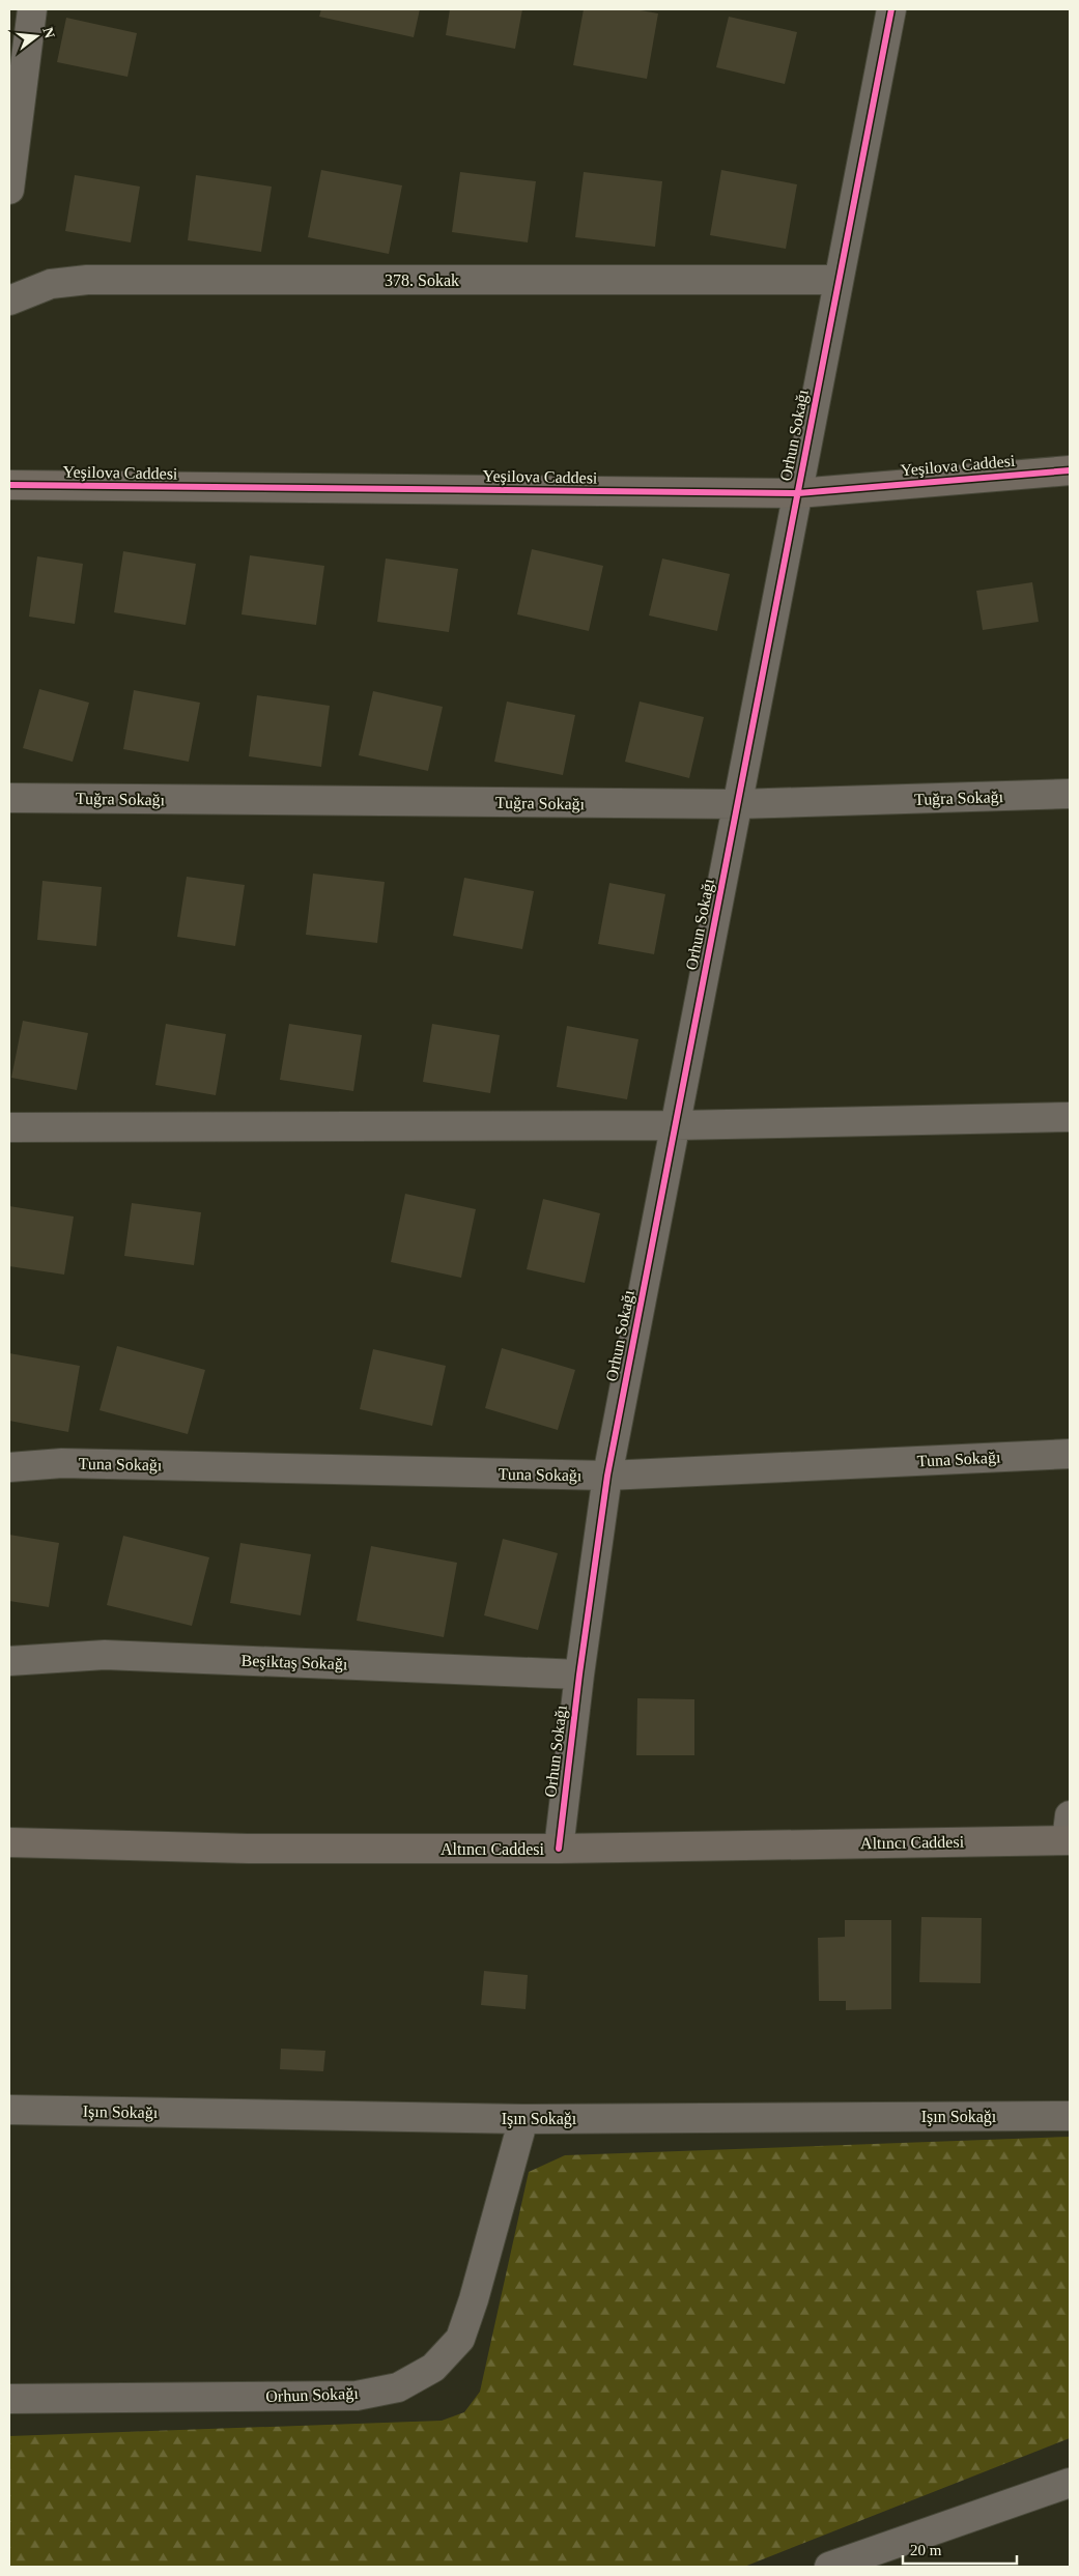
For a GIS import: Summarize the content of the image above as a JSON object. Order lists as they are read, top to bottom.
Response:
{
  "streets": {
    "street": [
      "378. Sokak",
      "Orhun Sokağı",
      "Yeşilova Caddesi",
      "Tuğra Sokağı",
      "Tuna Sokağı",
      "Beşiktaş Sokağı",
      "Altıncı Caddesi",
      "Işın Sokağı"
    ]
  },
  "crossings": [
    ["378. Sokak", "Orhun Sokağı"],
    ["Orhun Sokağı", "Yeşilova Caddesi"],
    ["Orhun Sokağı", "Tuğra Sokağı"],
    ["Orhun Sokağı", "Tuna Sokağı"],
    ["Orhun Sokağı", "Beşiktaş Sokağı"],
    ["Orhun Sokağı", "Altıncı Caddesi"],
    ["Orhun Sokağı", "Işın Sokağı"]
  ],
  "scale_bar": "20 m",
  "north": "right"
}
